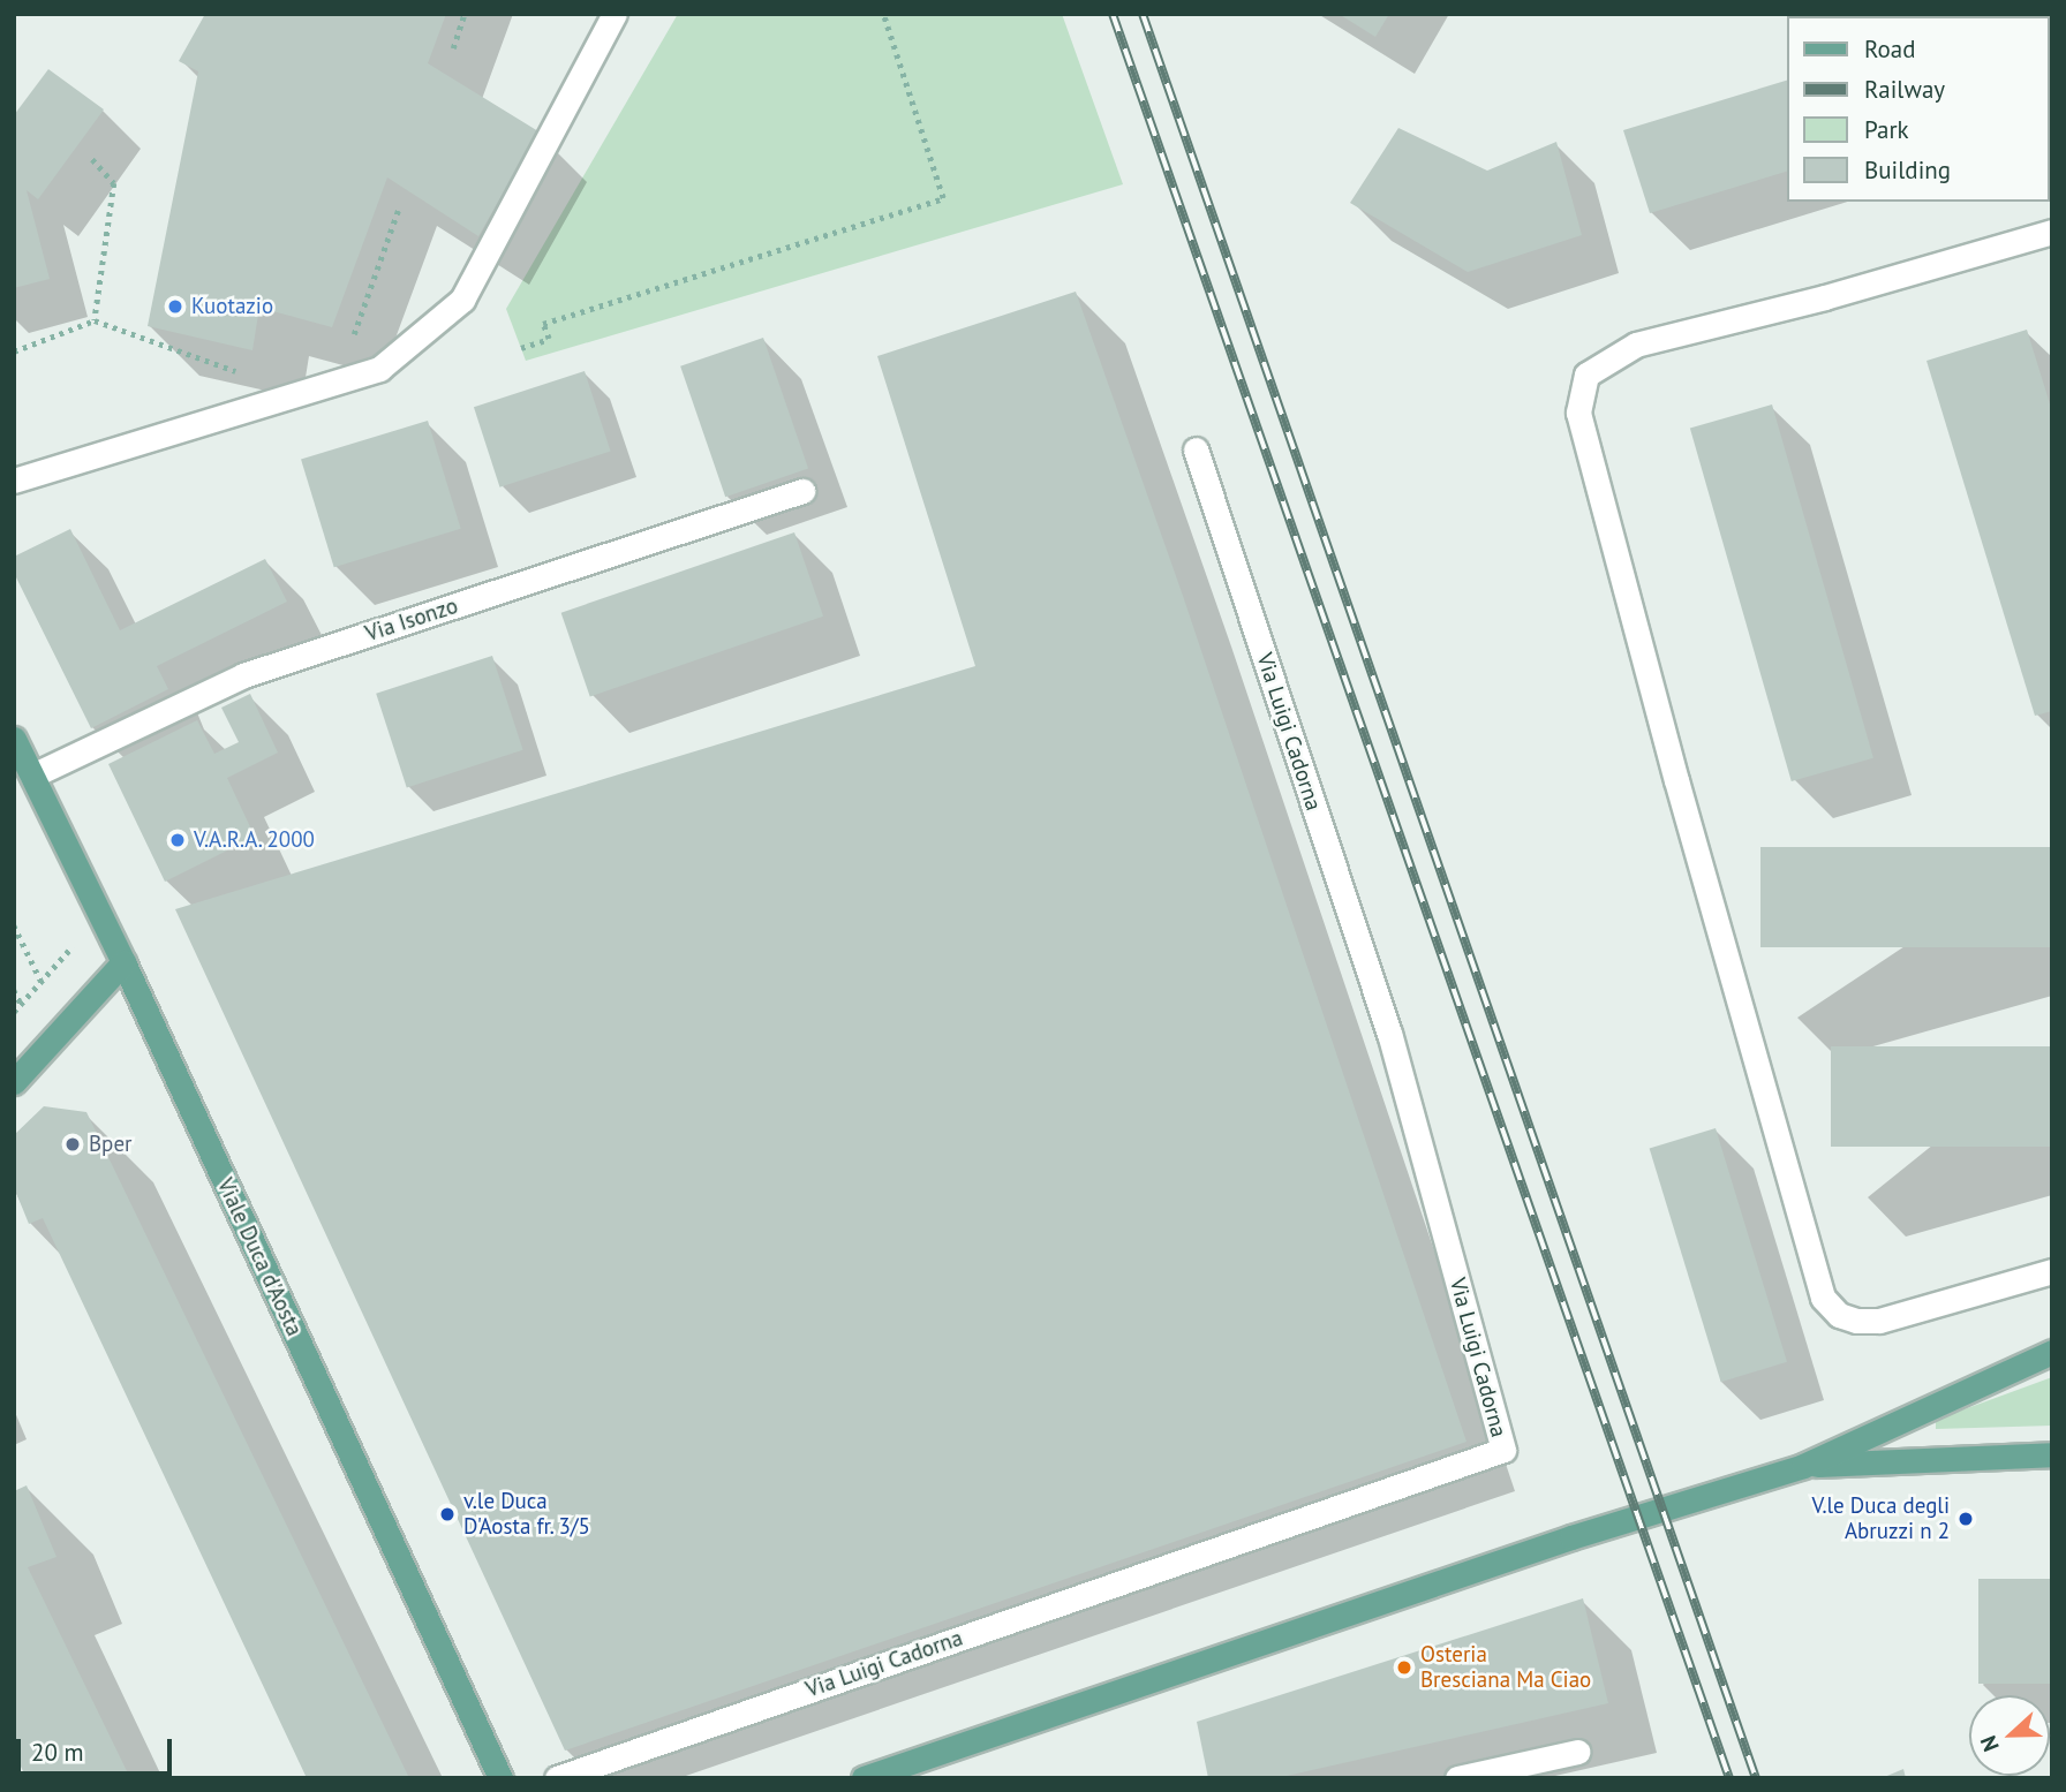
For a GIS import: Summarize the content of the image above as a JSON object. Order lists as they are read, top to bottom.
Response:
{
  "streets": {
    "main road": ["Viale Duca d'Aosta"],
    "street": ["Via Isonzo", "Via Luigi Cadorna"]
  },
  "crossings": [
    ["Via Isonzo", "Viale Duca d'Aosta"]
  ],
  "places": [
    "Kuotazio",
    "V.A.R.A. 2000",
    "Bper",
    "v.le Duca D'Aosta fr. 3/5",
    "V.le Duca degli Abruzzi n 2",
    "Osteria Bresciana Ma Ciao"
  ],
  "legend": [
    "Road",
    "Railway",
    "Park",
    "Building"
  ],
  "scale_bar": "20 m",
  "north": "left"
}
